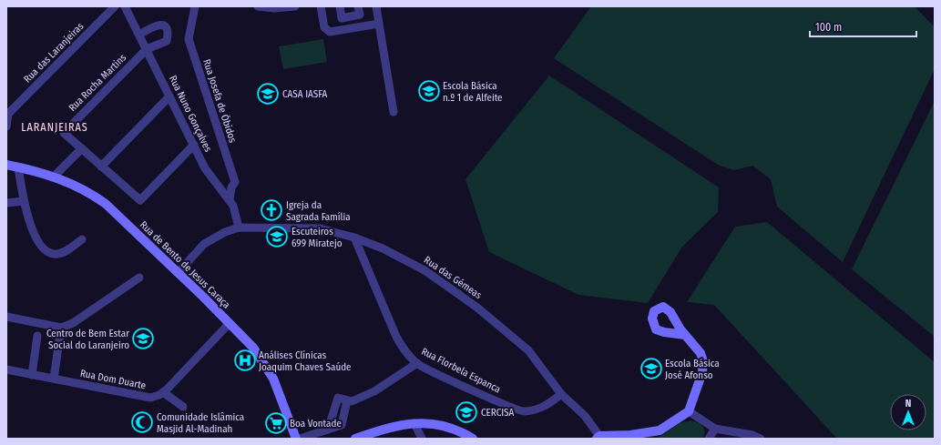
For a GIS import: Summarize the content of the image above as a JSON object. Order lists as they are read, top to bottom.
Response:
{
  "streets": {
    "main road": ["Rua de Bento de Jesus Caraça"],
    "street": [
      "Rua das Laranjeiras",
      "Rua Rocha Martins",
      "Rua Josefa de Óbidos",
      "Rua Nuno Gonçalves",
      "Rua das Gémeas",
      "Rua Florbela Espanca",
      "Rua Dom Duarte"
    ]
  },
  "crossings": [
    ["Rua Rocha Martins", "Rua Nuno Gonçalves"],
    ["Rua Josefa de Óbidos", "Rua Nuno Gonçalves"],
    ["Rua Nuno Gonçalves", "Rua das Gémeas"],
    ["Rua das Gémeas", "Rua Florbela Espanca"]
  ],
  "districts": ["LARANJEIRAS"],
  "places": {
    "school or university": [
      "Escola Básica n.º 1 de Alfeite",
      "CASA IASFA",
      "Escuteiros 699 Miratejo",
      "Centro de Bem Estar Social do Laranjeiro",
      "Escola Básica José Afonso",
      "CERCISA"
    ],
    "church": ["Igreja da Sagrada Família"],
    "hospital": ["Análises Clínicas Joaquim Chaves Saúde"],
    "mosque": ["Comunidade Islâmica Masjid Al-Madinah"],
    "supermarket": ["Boa Vontade"]
  },
  "scale_bar": "100 m",
  "north": "top"
}
